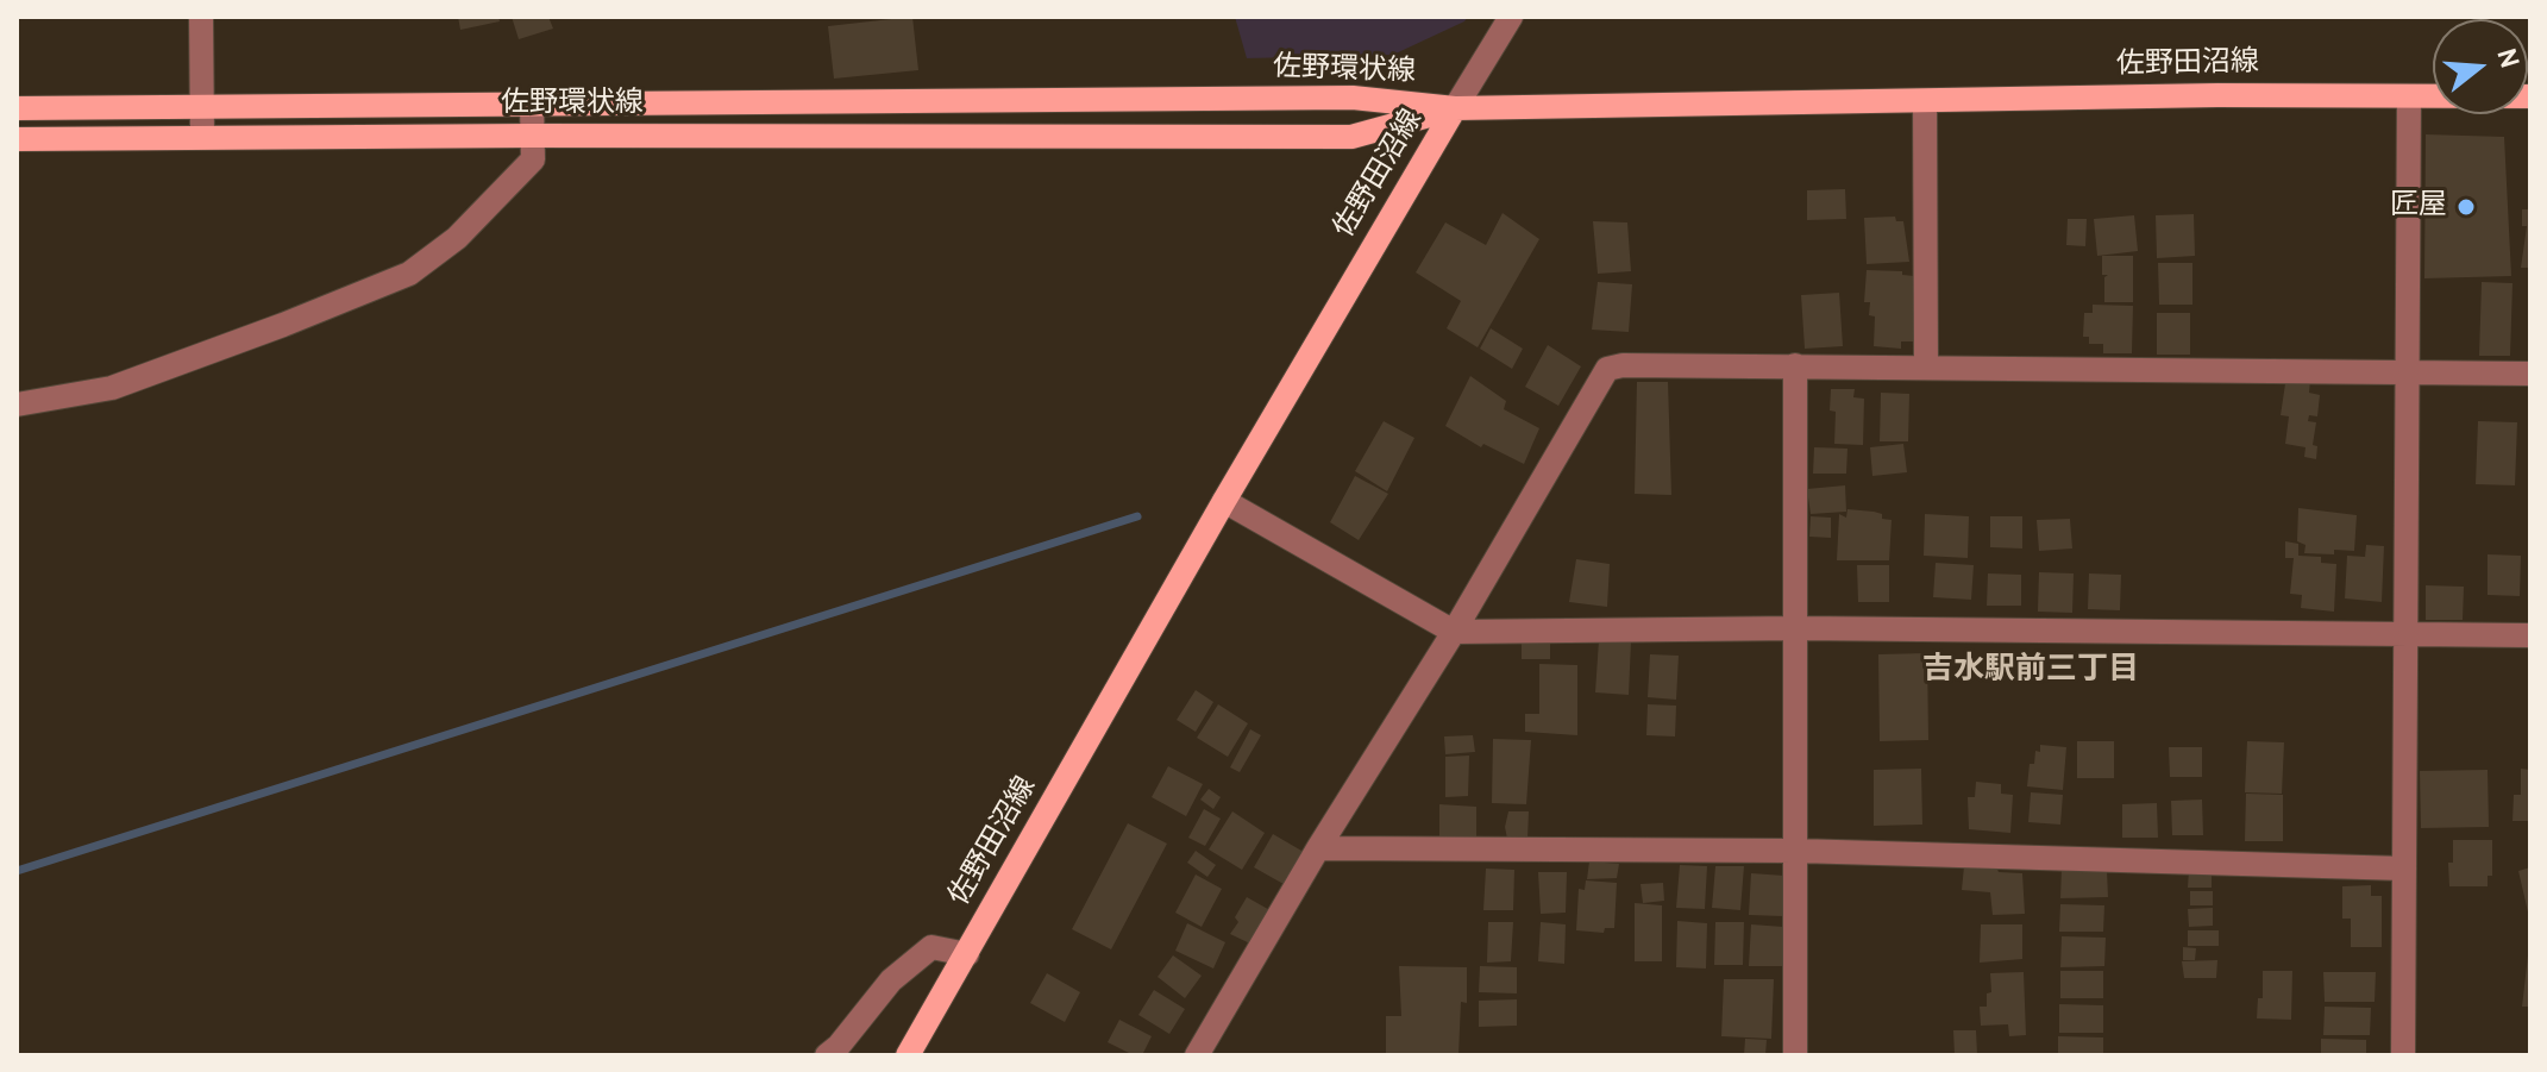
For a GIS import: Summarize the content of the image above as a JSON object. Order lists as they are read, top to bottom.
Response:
{
  "streets": {
    "main road": ["佐野田沼線", "佐野環状線"]
  },
  "crossings": [
    ["佐野田沼線", "佐野環状線"]
  ],
  "districts": ["吉水駅前三丁目"],
  "places": ["匠屋"],
  "north": "right"
}
